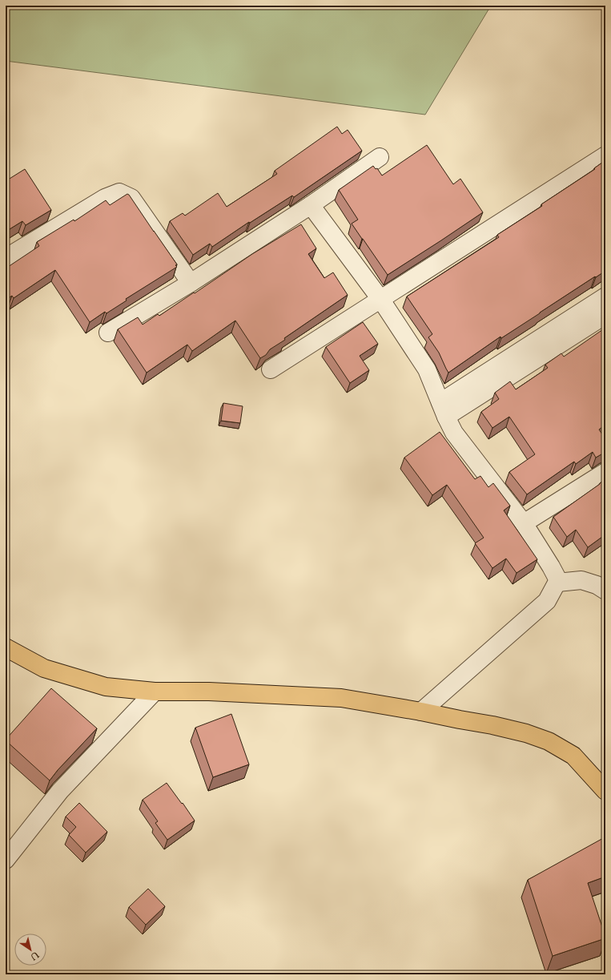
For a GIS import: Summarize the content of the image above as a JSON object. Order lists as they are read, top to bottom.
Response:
{
  "north": "bottom right"
}
